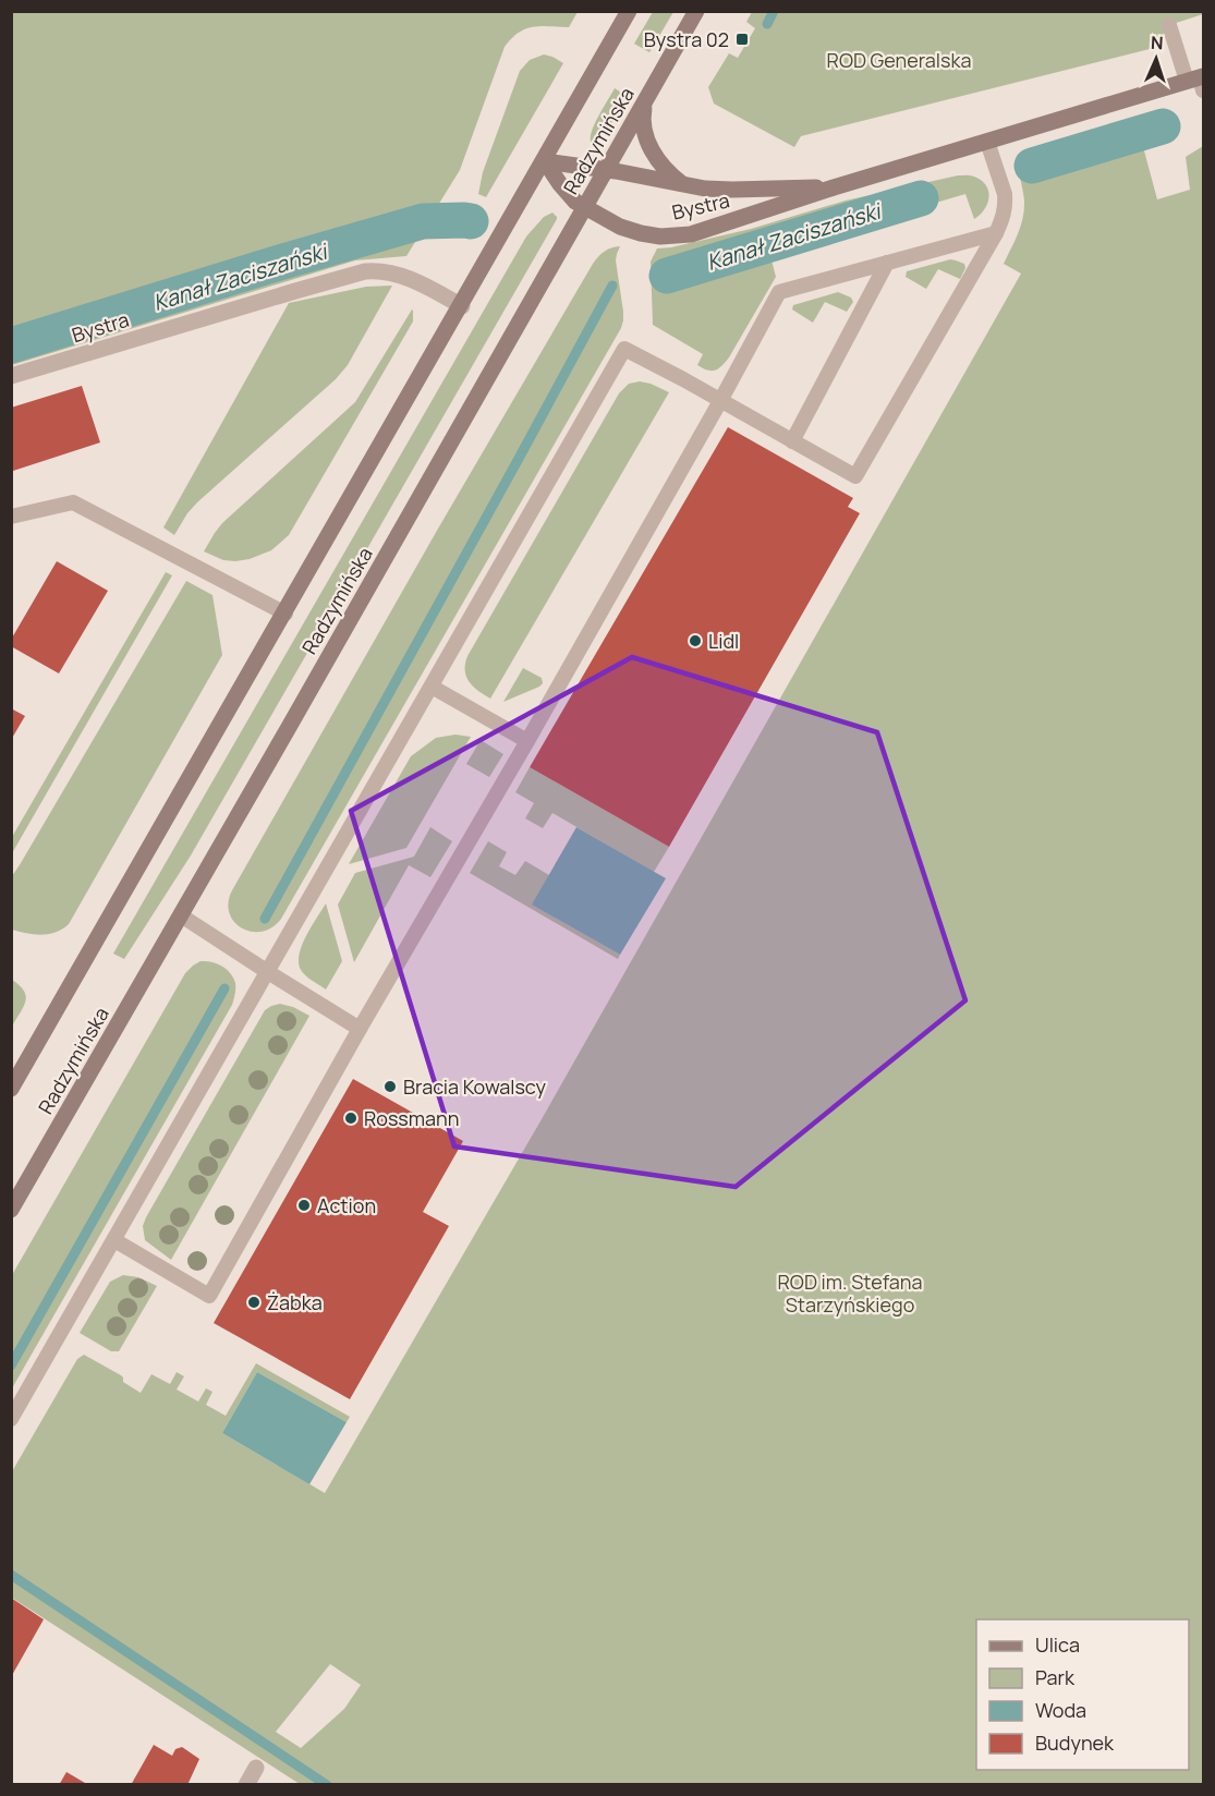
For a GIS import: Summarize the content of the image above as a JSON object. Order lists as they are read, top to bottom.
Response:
{
  "streets": {
    "main road": ["Radzymińska", "Bystra"]
  },
  "crossings": [
    ["Radzymińska", "Bystra"]
  ],
  "water": ["Kanał Zaciszański"],
  "parks": ["ROD Generalska", "ROD im. Stefana Starzyńskiego"],
  "places": {
    "transit": ["Bystra 02"],
    "other": [
      "Lidl",
      "Bracia Kowalscy",
      "Rossmann",
      "Action",
      "Żabka"
    ]
  },
  "legend": [
    "Ulica",
    "Park",
    "Woda",
    "Budynek"
  ],
  "north": "top"
}
